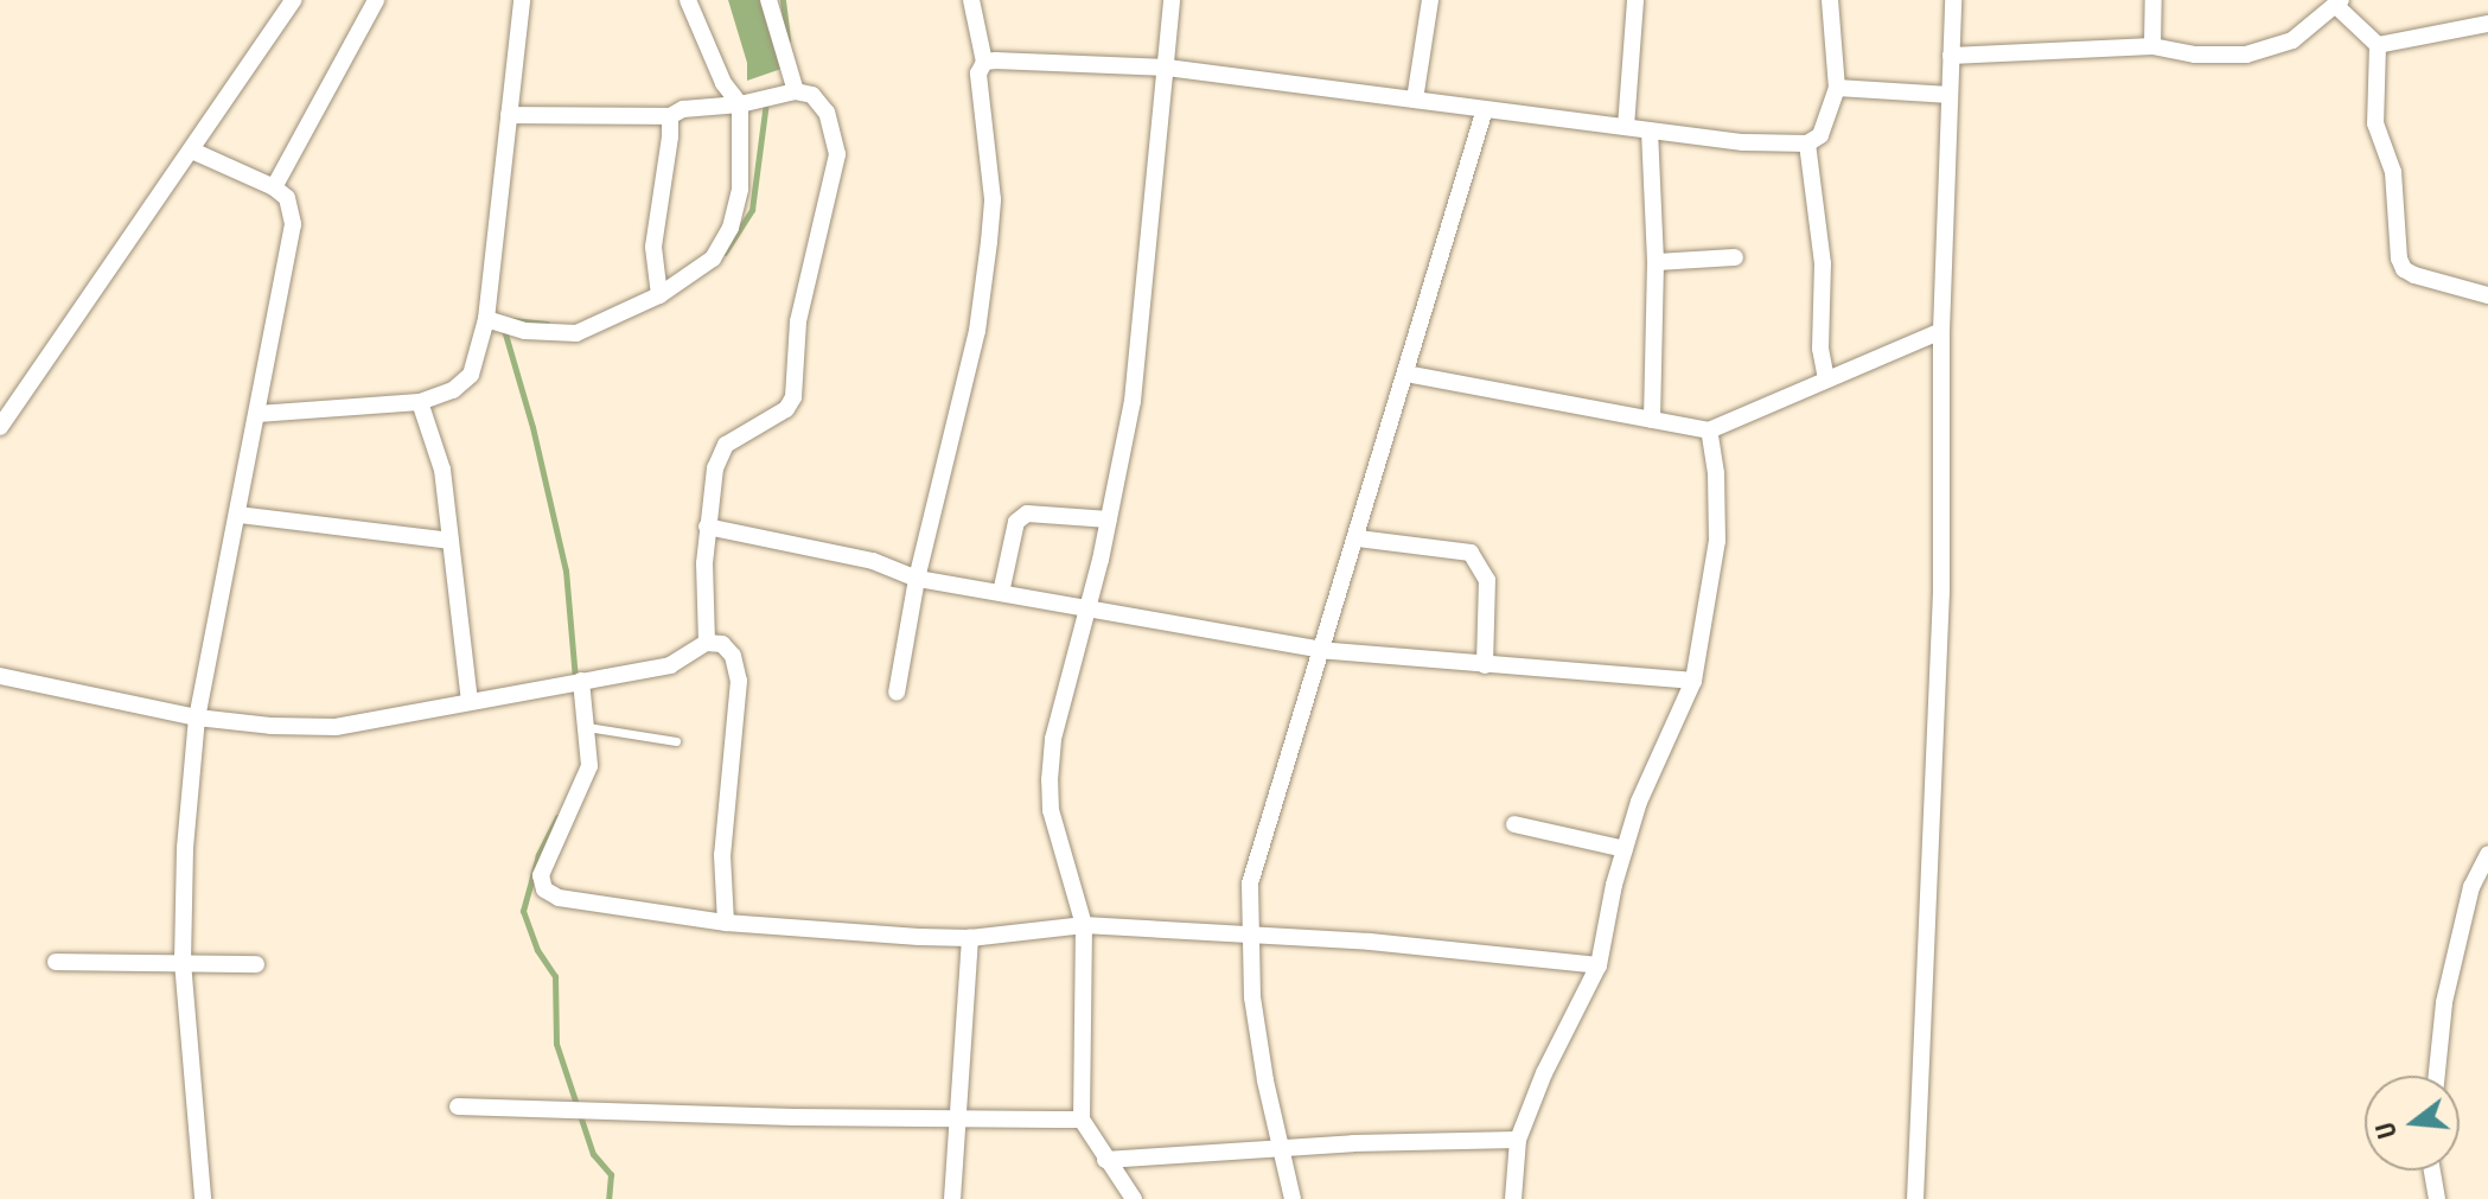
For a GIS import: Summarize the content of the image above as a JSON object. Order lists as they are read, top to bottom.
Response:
{
  "north": "left"
}
